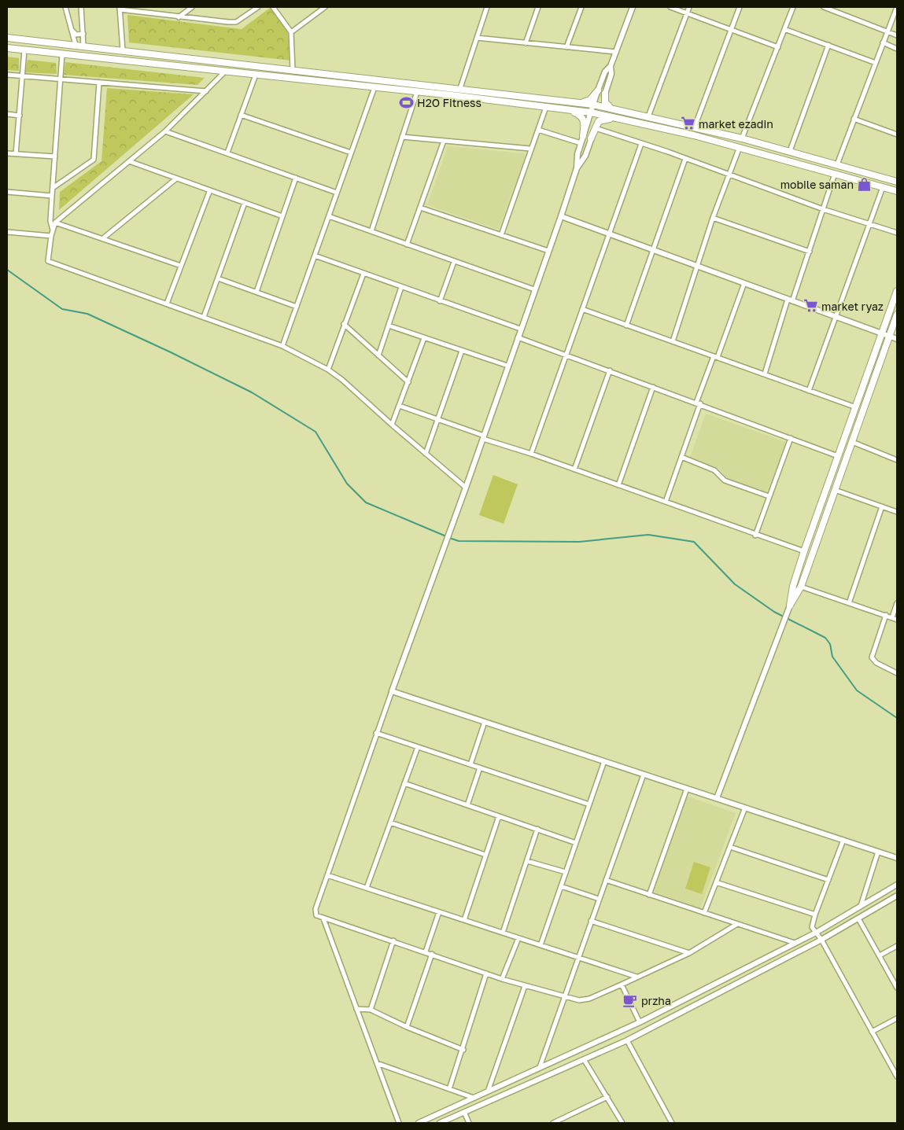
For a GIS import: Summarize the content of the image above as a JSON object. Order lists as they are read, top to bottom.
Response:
{
  "places": {
    "sports": ["H2O Fitness"],
    "supermarket": ["market ezadin", "market ryaz"],
    "shop": ["mobile saman"],
    "cafe": ["przha"]
  }
}
